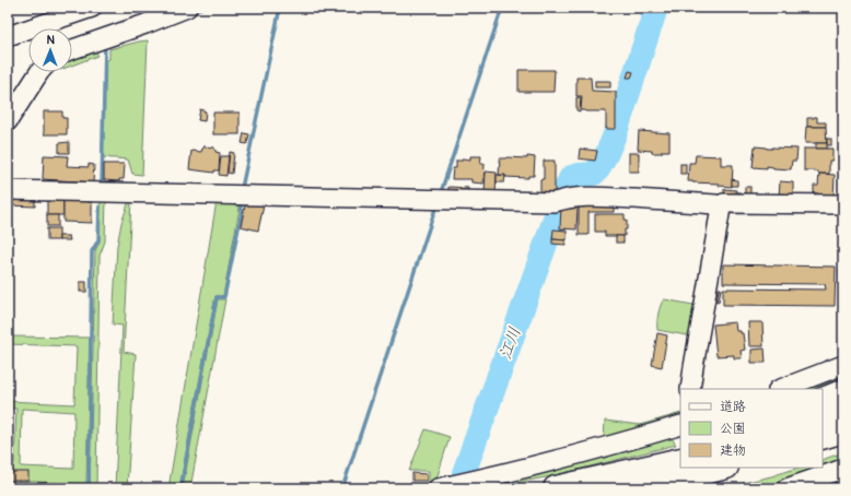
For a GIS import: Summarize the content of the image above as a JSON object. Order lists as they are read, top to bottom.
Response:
{
  "water": ["江川"],
  "legend": ["道路", "公園", "建物"],
  "north": "top"
}
